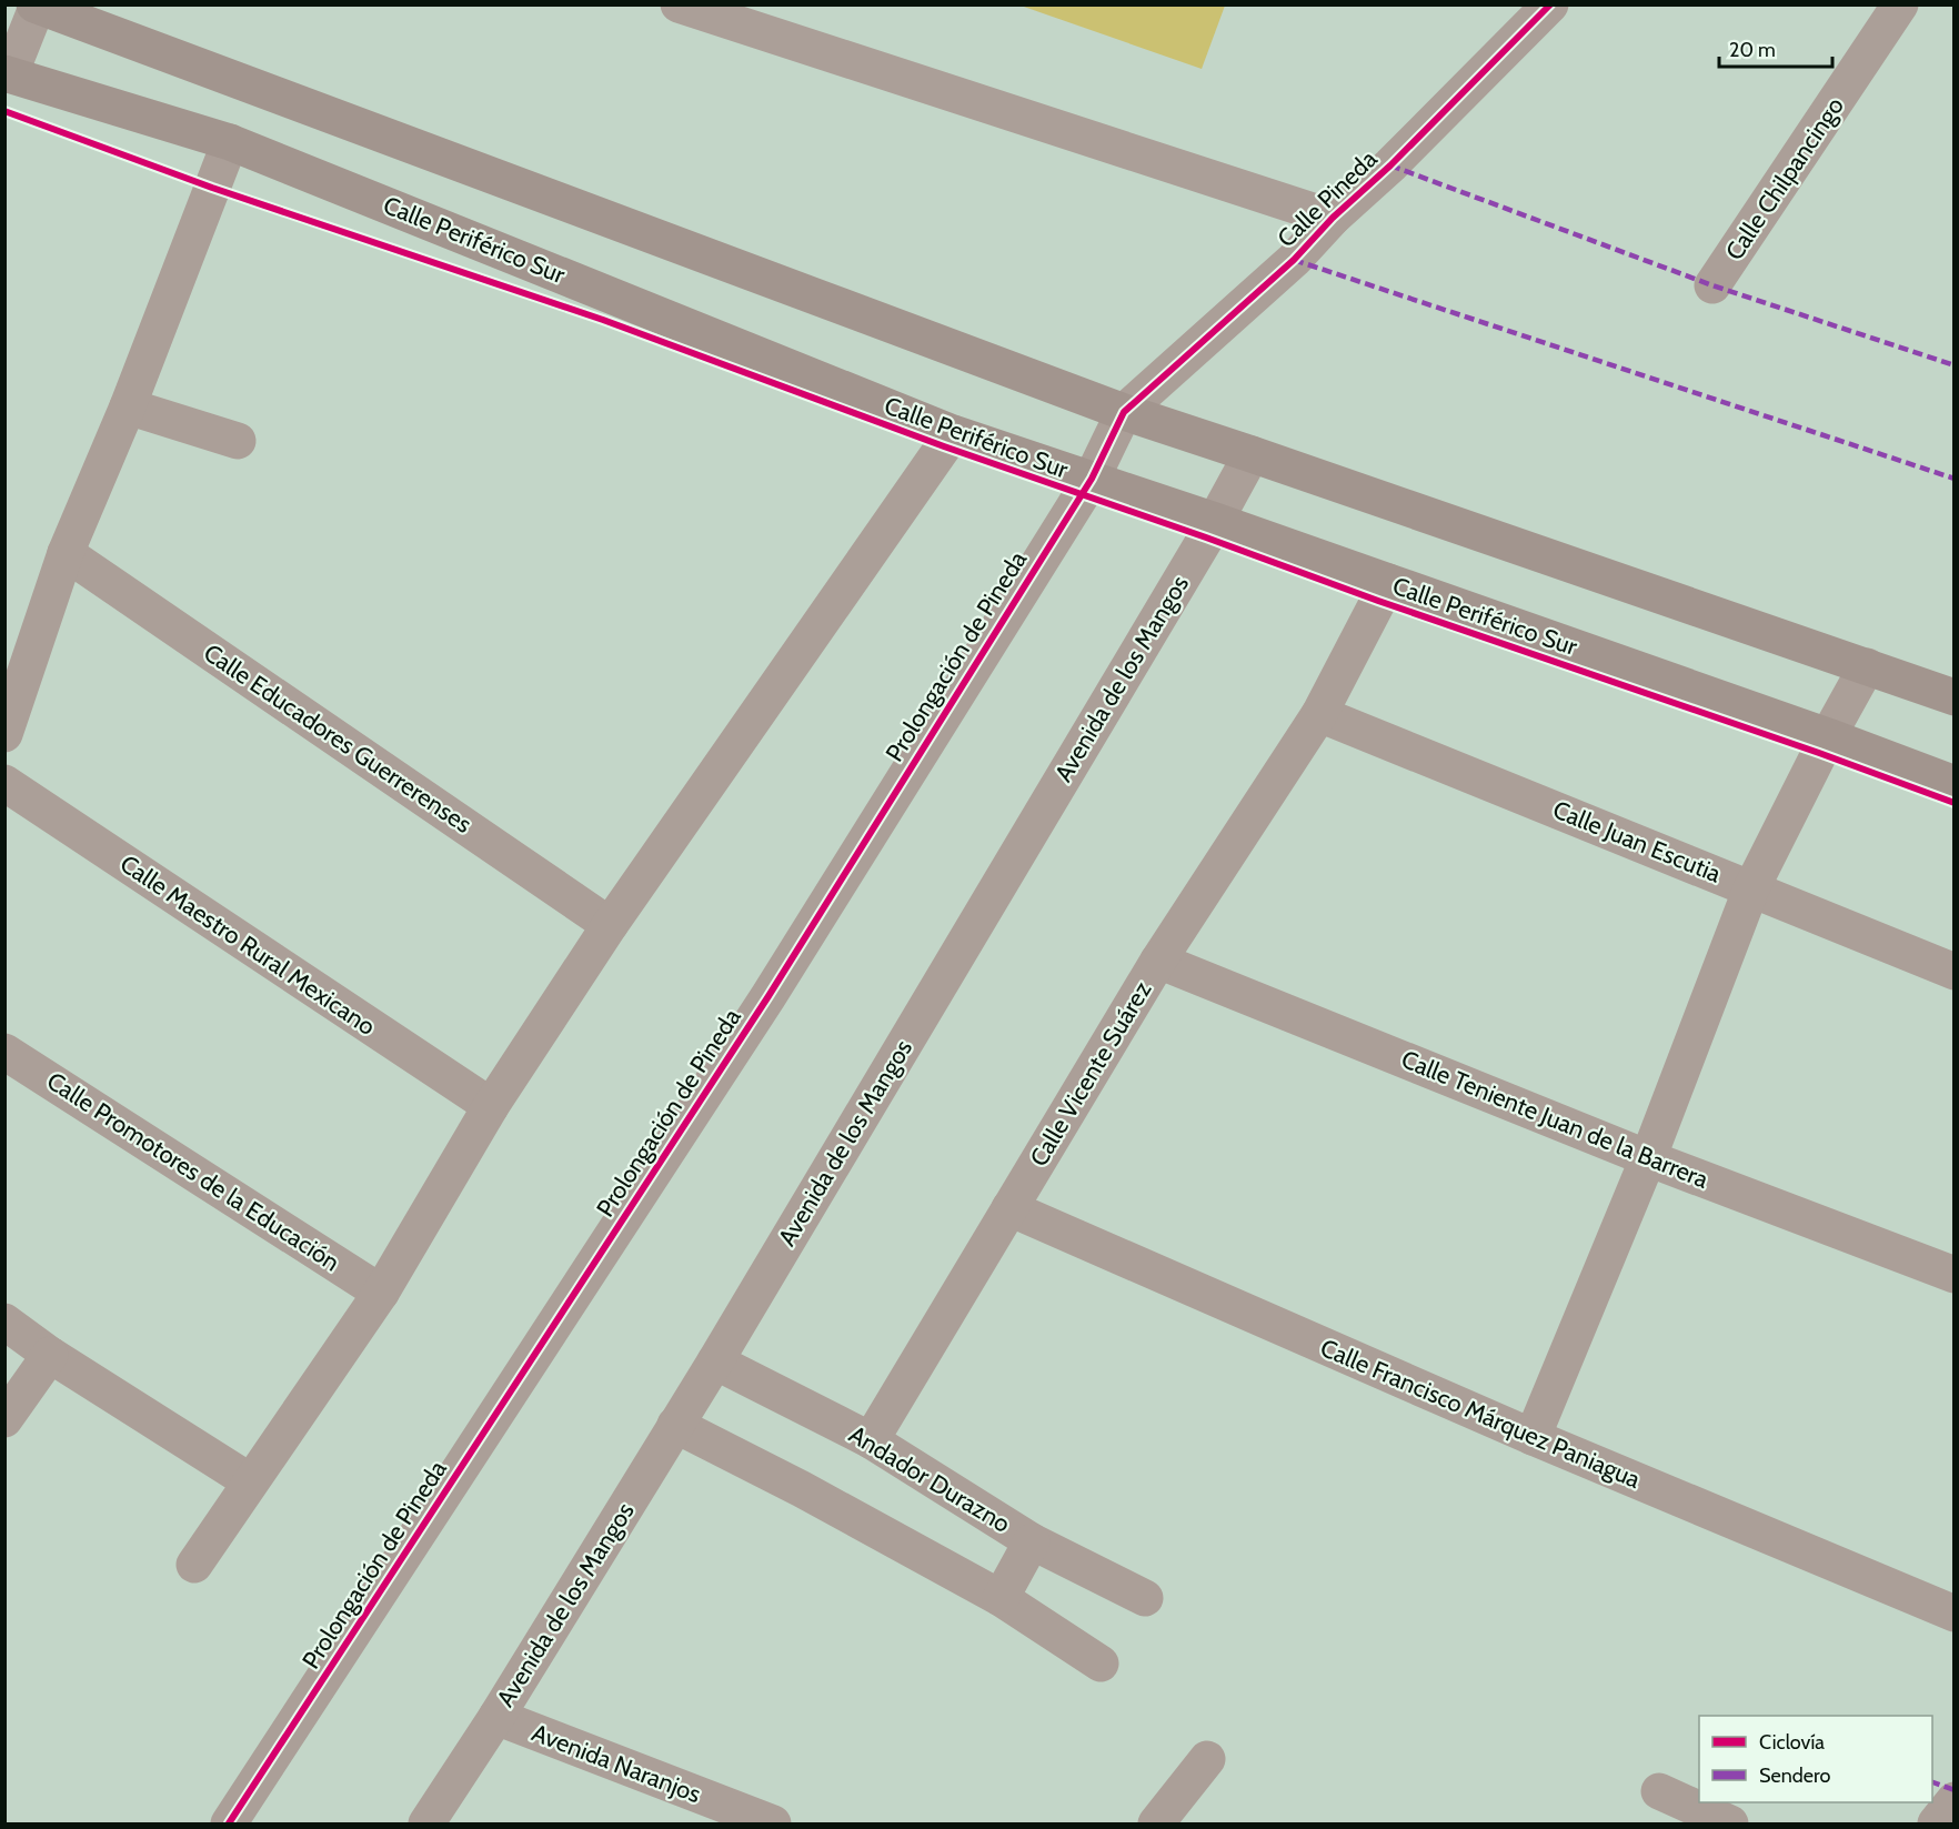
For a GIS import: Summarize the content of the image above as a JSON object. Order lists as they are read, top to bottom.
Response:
{
  "streets": {
    "main road": ["Calle Periférico Sur"],
    "street": [
      "Calle Chilpancingo",
      "Calle Pineda",
      "Prolongación de Pineda",
      "Avenida de los Mangos",
      "Calle Educadores Guerrerenses",
      "Calle Juan Escutia",
      "Calle Maestro Rural Mexicano",
      "Calle Vicente Suárez",
      "Calle Teniente Juan de la Barrera",
      "Calle Promotores de la Educación",
      "Calle Francisco Márquez Paniagua",
      "Andador Durazno",
      "Avenida Naranjos"
    ]
  },
  "crossings": [
    ["Calle Pineda", "Prolongación de Pineda"],
    ["Calle Periférico Sur", "Prolongación de Pineda"],
    ["Calle Periférico Sur", "Avenida de los Mangos"],
    ["Calle Periférico Sur", "Calle Vicente Suárez"],
    ["Avenida de los Mangos", "Andador Durazno"],
    ["Avenida de los Mangos", "Avenida Naranjos"],
    ["Calle Juan Escutia", "Calle Vicente Suárez"],
    ["Calle Vicente Suárez", "Calle Teniente Juan de la Barrera"],
    ["Calle Vicente Suárez", "Calle Francisco Márquez Paniagua"],
    ["Calle Vicente Suárez", "Andador Durazno"]
  ],
  "legend": ["Ciclovía", "Sendero"],
  "scale_bar": "20 m"
}
